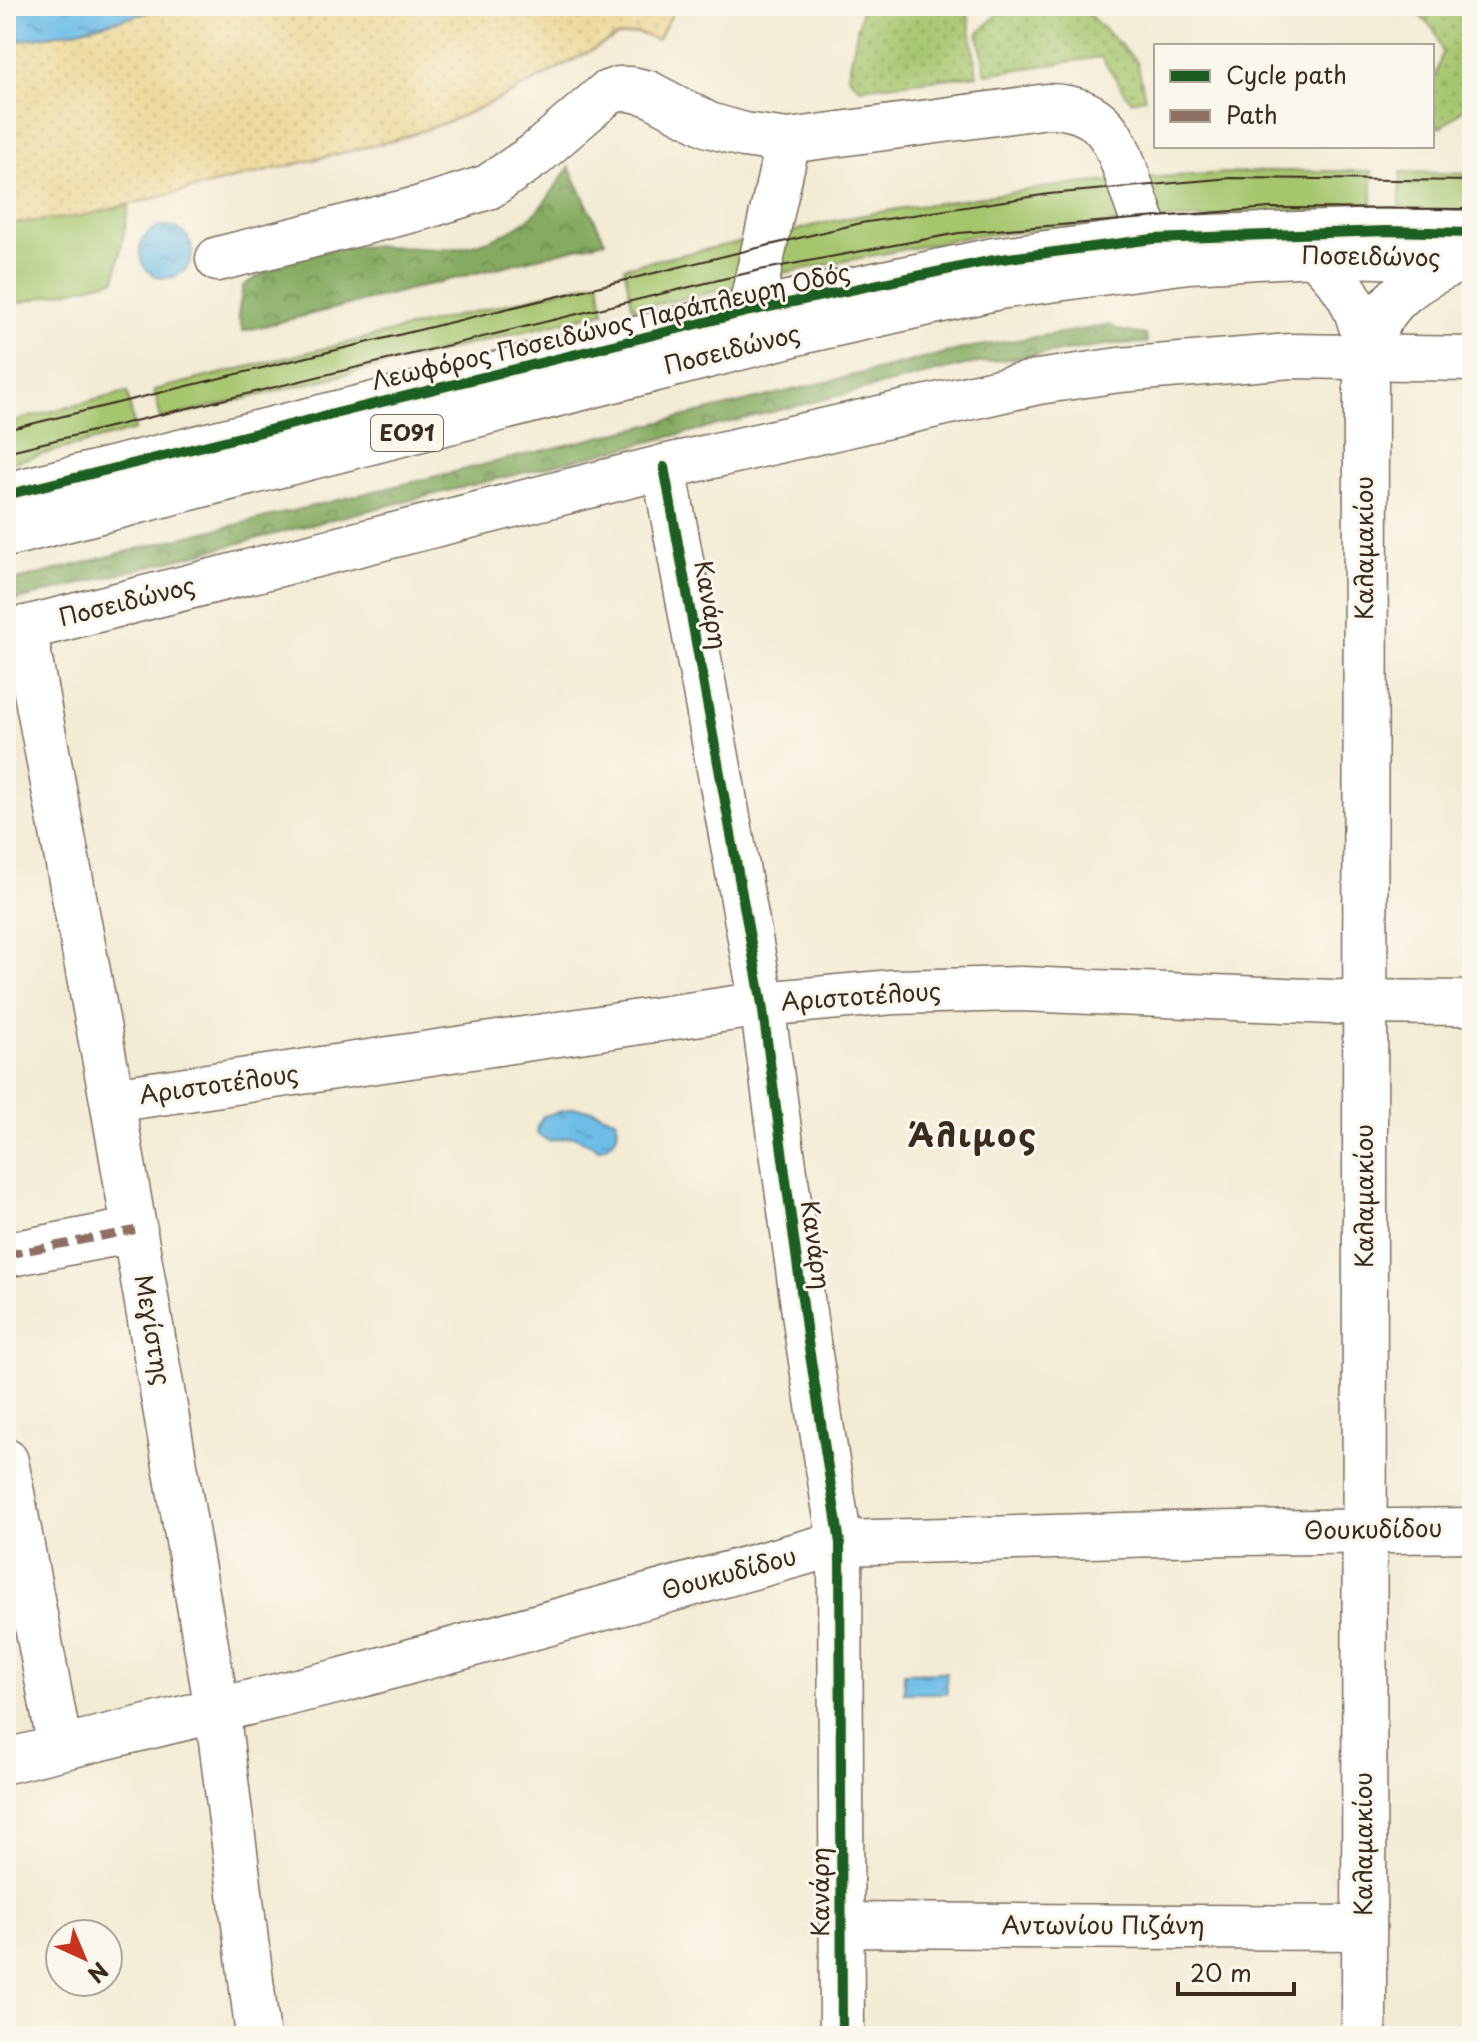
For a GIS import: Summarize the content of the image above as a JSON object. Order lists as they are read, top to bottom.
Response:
{
  "streets": {
    "main road": [
      "Ποσειδώνος",
      "Λεωφόρος Ποσειδώνος Παράπλευρη Οδός",
      "ΕΟ91",
      "Καλαμακίου",
      "Κανάρη",
      "Αριστοτέλους",
      "Μεγίστης",
      "Θουκυδίδου",
      "Αντωνίου Πιζάνη"
    ]
  },
  "crossings": [
    ["Ποσειδώνος", "Λεωφόρος Ποσειδώνος Παράπλευρη Οδός"],
    ["Ποσειδώνος", "Καλαμακίου"],
    ["Ποσειδώνος", "Κανάρη"],
    ["Ποσειδώνος", "Μεγίστης"],
    ["Καλαμακίου", "Αριστοτέλους"],
    ["Καλαμακίου", "Θουκυδίδου"],
    ["Καλαμακίου", "Αντωνίου Πιζάνη"],
    ["Κανάρη", "Αριστοτέλους"],
    ["Κανάρη", "Θουκυδίδου"],
    ["Κανάρη", "Αντωνίου Πιζάνη"],
    ["Αριστοτέλους", "Μεγίστης"],
    ["Μεγίστης", "Θουκυδίδου"]
  ],
  "districts": ["Άλιμος"],
  "legend": ["Cycle path", "Path"],
  "scale_bar": "20 m",
  "north": "bottom right"
}
